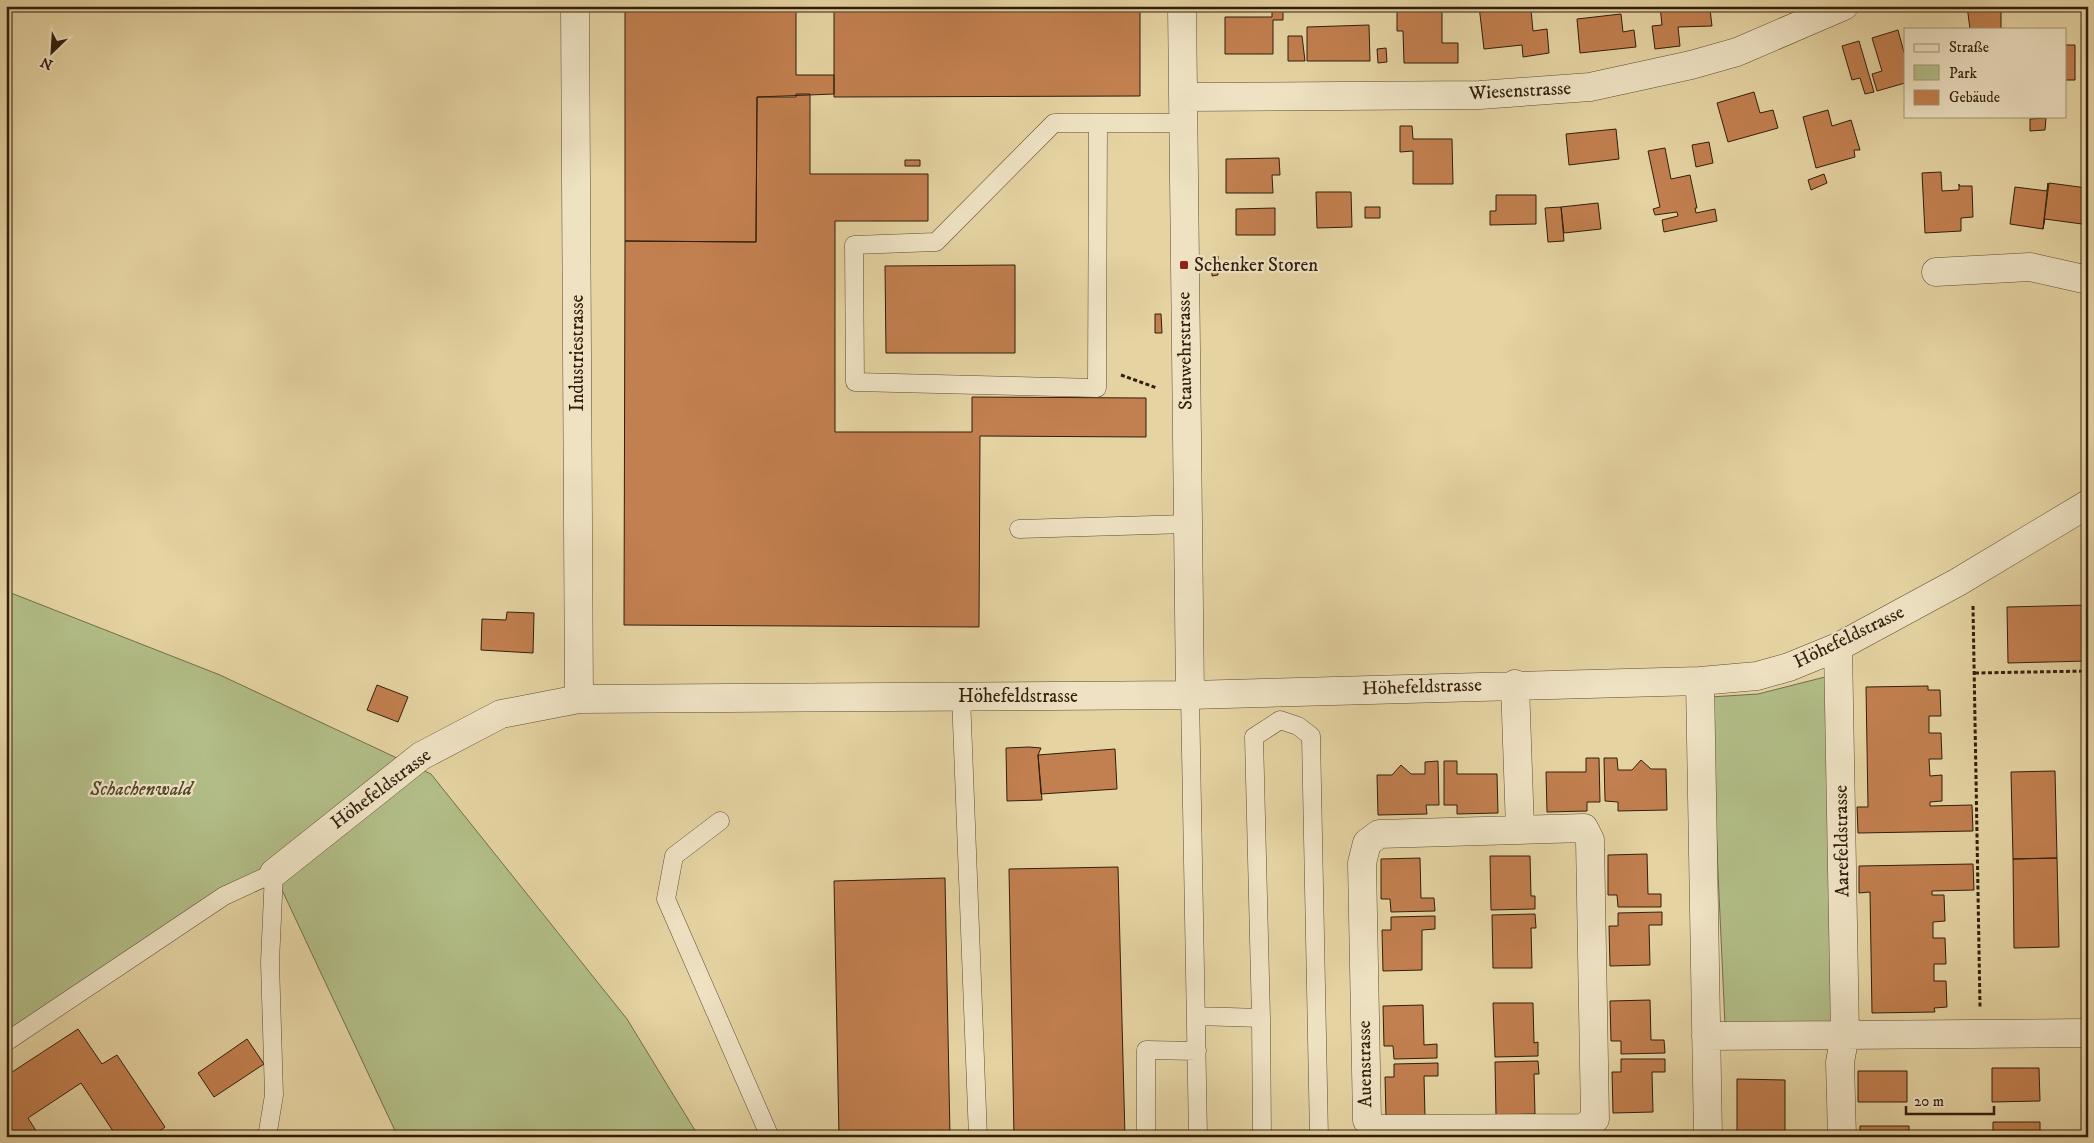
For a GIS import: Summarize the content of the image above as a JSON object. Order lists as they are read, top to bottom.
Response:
{
  "streets": {
    "street": [
      "Wiesenstrasse",
      "Stauwehrstrasse",
      "Industriestrasse",
      "Höhefeldstrasse",
      "Aarefeldstrasse",
      "Auenstrasse"
    ]
  },
  "crossings": [
    ["Wiesenstrasse", "Stauwehrstrasse"],
    ["Stauwehrstrasse", "Höhefeldstrasse"],
    ["Industriestrasse", "Höhefeldstrasse"],
    ["Höhefeldstrasse", "Aarefeldstrasse"]
  ],
  "parks": ["Schachenwald"],
  "places": {
    "transit": ["Schenker Storen"]
  },
  "legend": ["Straße", "Park", "Gebäude"],
  "scale_bar": "20 m",
  "north": "bottom left"
}
